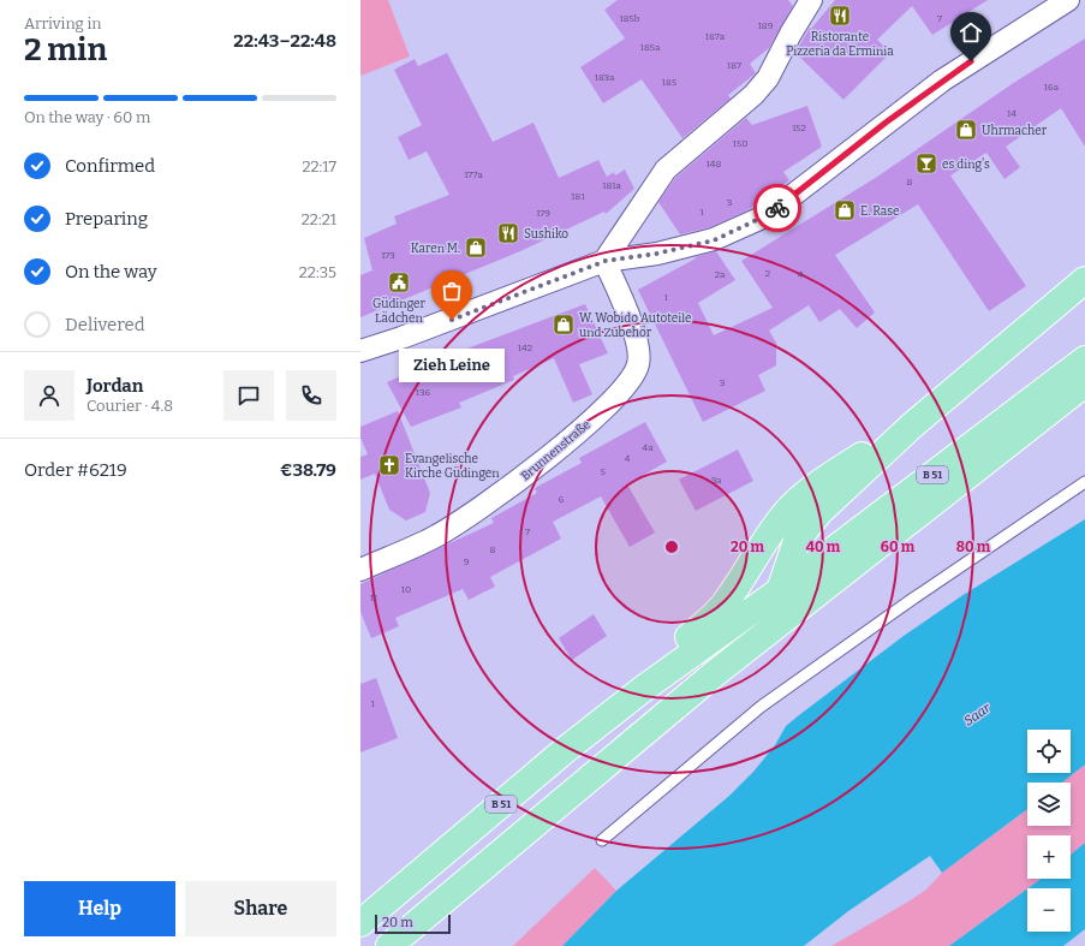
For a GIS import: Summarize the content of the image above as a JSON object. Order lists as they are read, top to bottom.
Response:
{
  "streets": {
    "main road": ["B 51"],
    "street": ["Brunnenstraße"]
  },
  "water": ["Saar"],
  "places": {
    "restaurant": ["Ristorante Pizzeria da Erminia", "Sushiko"],
    "shop": [
      "Uhrmacher",
      "E. Rase",
      "Karen M.",
      "W. Wobido Autoteile und Zubehör"
    ],
    "bar": ["es ding's"],
    "public building": ["Güdinger Lädchen"],
    "other": ["Zieh Leine"],
    "church": ["Evangelische Kirche Güdingen"]
  },
  "house_numbers": [
    "185b",
    "7",
    "189",
    "187a",
    "185a",
    "187",
    "183a",
    "185",
    "16a",
    "14",
    "152",
    "150",
    "148",
    "177a",
    "8",
    "181a",
    "181",
    "3",
    "1",
    "179",
    "173",
    "2",
    "2a",
    "4",
    "1",
    "142",
    "3",
    "136",
    "4a",
    "4",
    "5",
    "3a",
    "6",
    "7",
    "8",
    "9",
    "10",
    "11",
    "1"
  ],
  "scale_bar": "20 m",
  "page": {
    "heading": ["2 min", "Arriving in", "22:43–22:48"],
    "panel": [
      "Jordan",
      "Courier · 4.8",
      "Order #6219",
      "€38.79"
    ],
    "bar": "On the way · 60 m",
    "list": [
      ["Confirmed", "22:17"],
      ["Preparing", "22:21"],
      ["On the way", "22:35"],
      "Delivered"
    ],
    "bubble": "Zieh Leine",
    "map_buttons": ["+", "−"],
    "buttons": ["Help", "Share"],
    "scale": "20 m"
  },
  "rings": [
    "20 m",
    "40 m",
    "60 m",
    "80 m"
  ]
}
